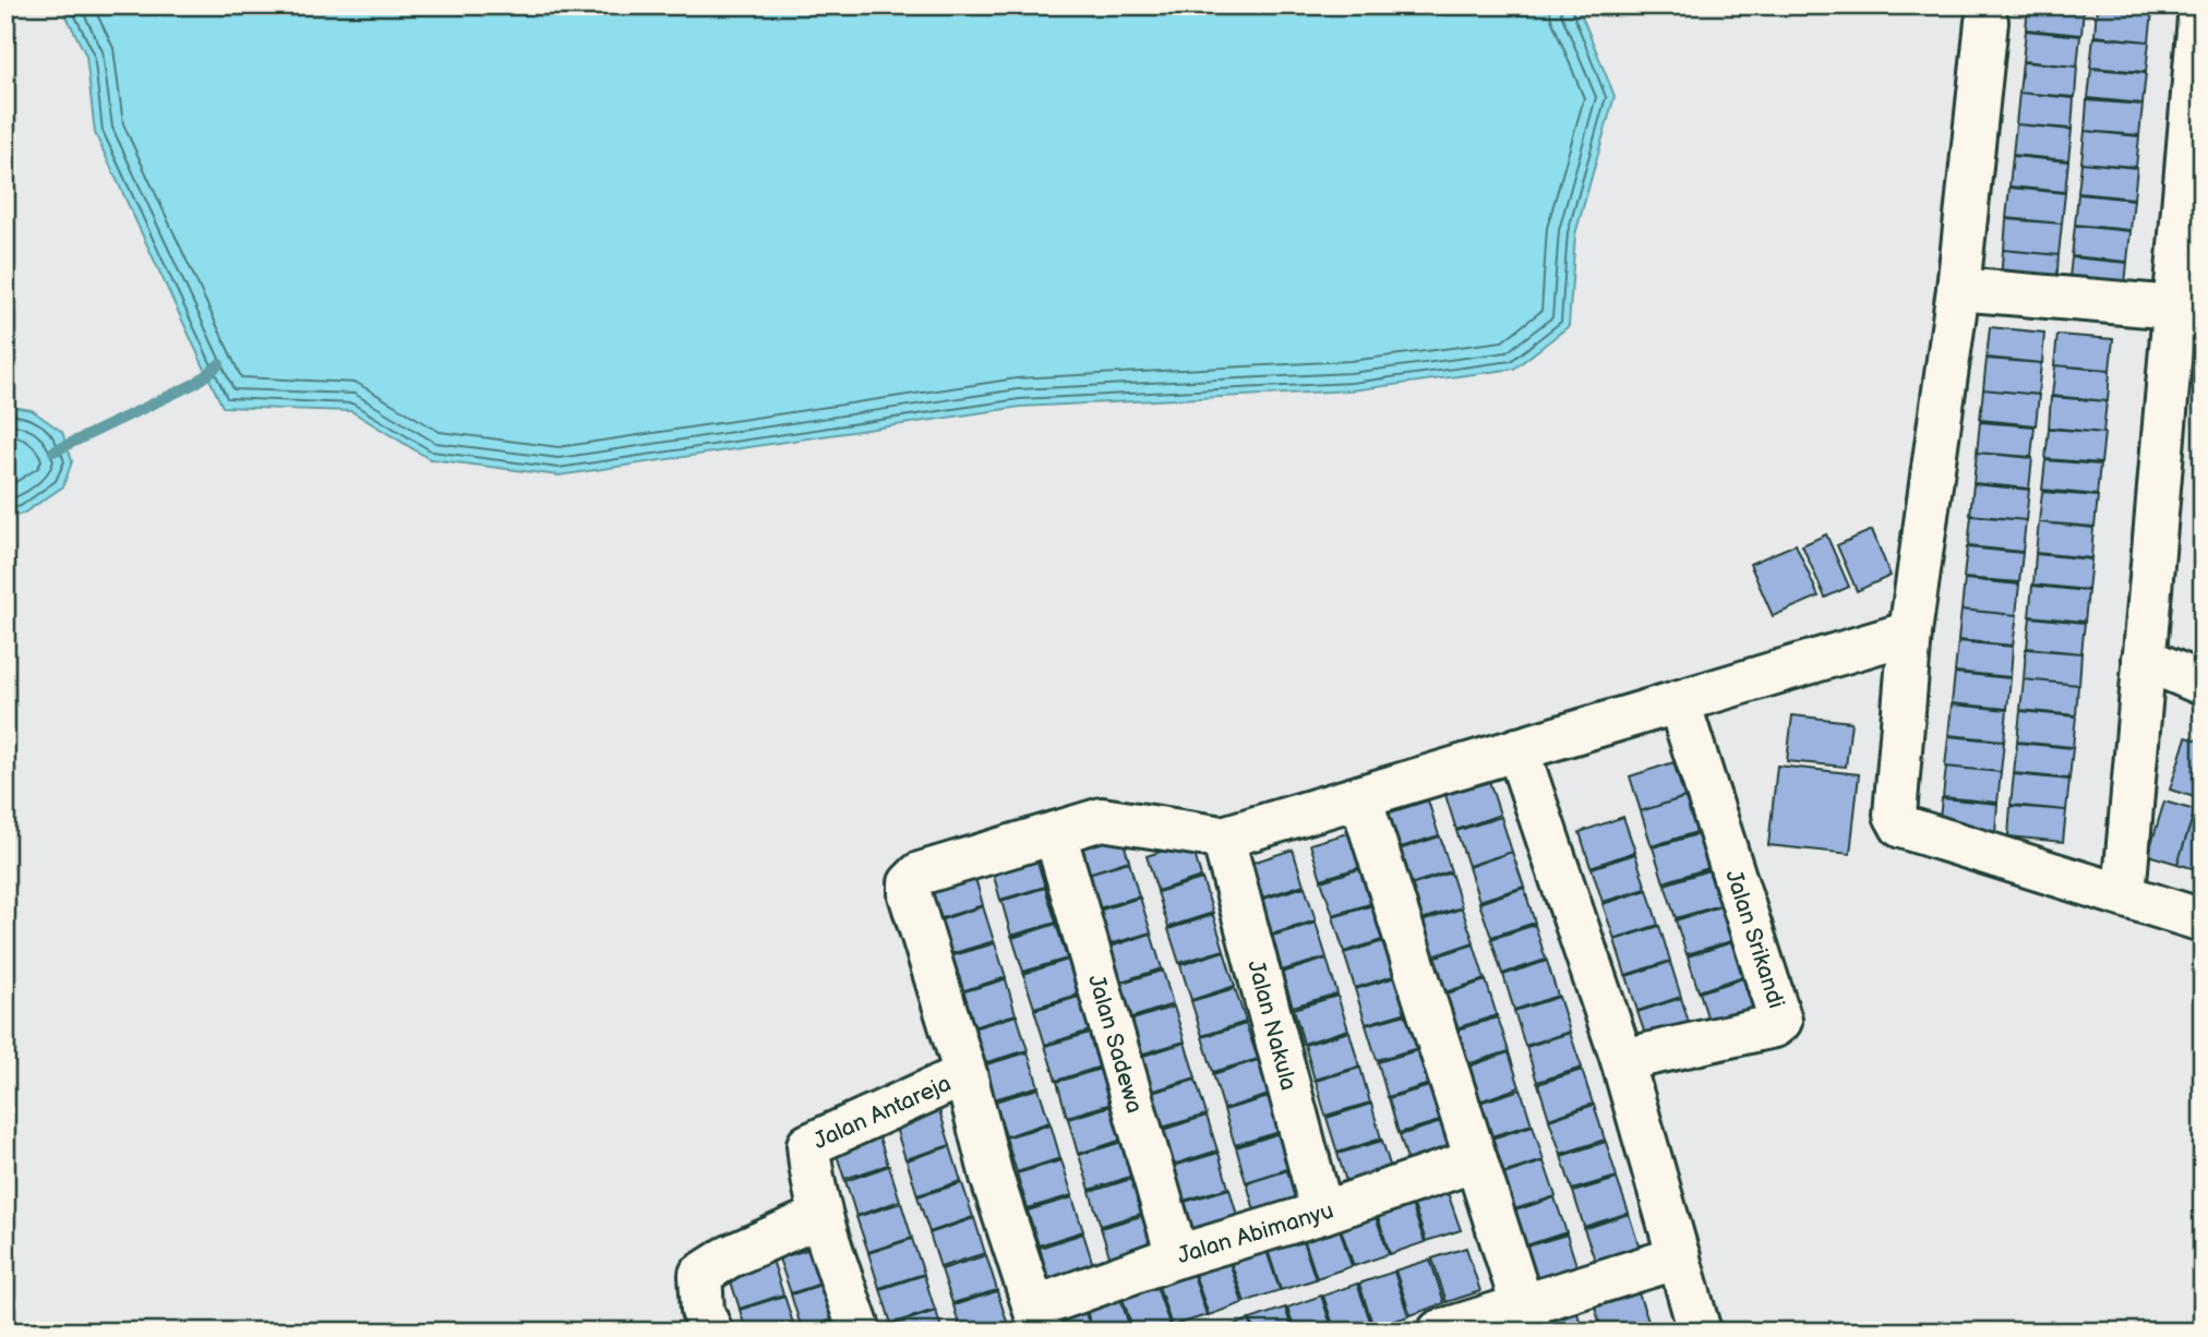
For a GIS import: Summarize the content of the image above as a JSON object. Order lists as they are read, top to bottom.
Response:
{
  "streets": {
    "street": [
      "Jalan Srikandi",
      "Jalan Nakula",
      "Jalan Sadewa",
      "Jalan Antareja",
      "Jalan Abimanyu"
    ]
  },
  "crossings": [
    ["Jalan Nakula", "Jalan Abimanyu"],
    ["Jalan Sadewa", "Jalan Abimanyu"]
  ]
}
